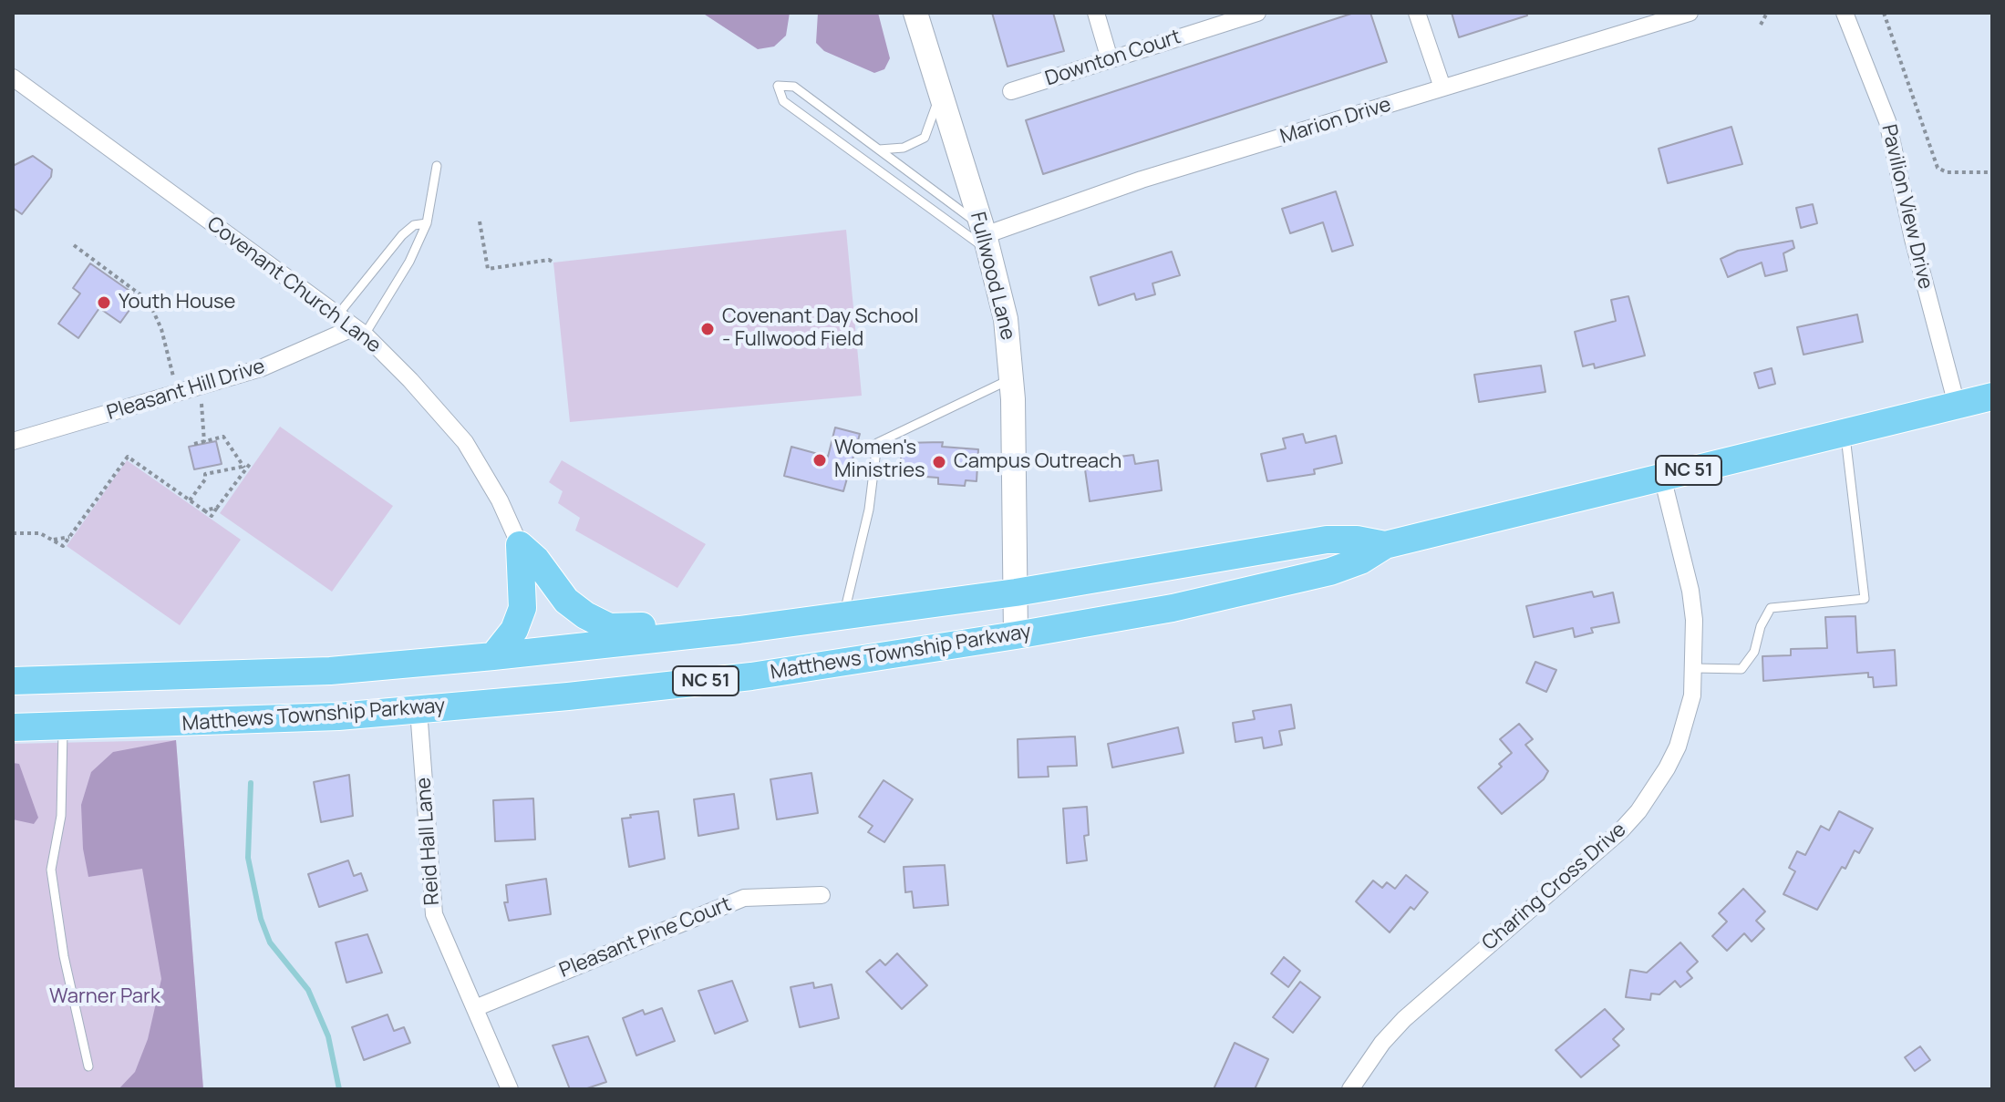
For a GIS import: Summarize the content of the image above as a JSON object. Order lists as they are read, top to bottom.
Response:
{
  "streets": {
    "main road": ["NC 51", "Matthews Township Parkway"],
    "street": [
      "Downton Court",
      "Marion Drive",
      "Pavilion View Drive",
      "Fullwood Lane",
      "Covenant Church Lane",
      "Pleasant Hill Drive",
      "Reid Hall Lane",
      "Charing Cross Drive",
      "Pleasant Pine Court"
    ]
  },
  "crossings": [
    ["Marion Drive", "Fullwood Lane"],
    ["Pavilion View Drive", "Matthews Township Parkway"],
    ["Fullwood Lane", "Matthews Township Parkway"],
    ["Covenant Church Lane", "Pleasant Hill Drive"],
    ["Matthews Township Parkway", "Reid Hall Lane"],
    ["Matthews Township Parkway", "Charing Cross Drive"],
    ["Reid Hall Lane", "Pleasant Pine Court"]
  ],
  "parks": ["Warner Park"],
  "places": [
    "Youth House",
    "Covenant Day School - Fullwood Field",
    "Women's Ministries",
    "Campus Outreach"
  ]
}
